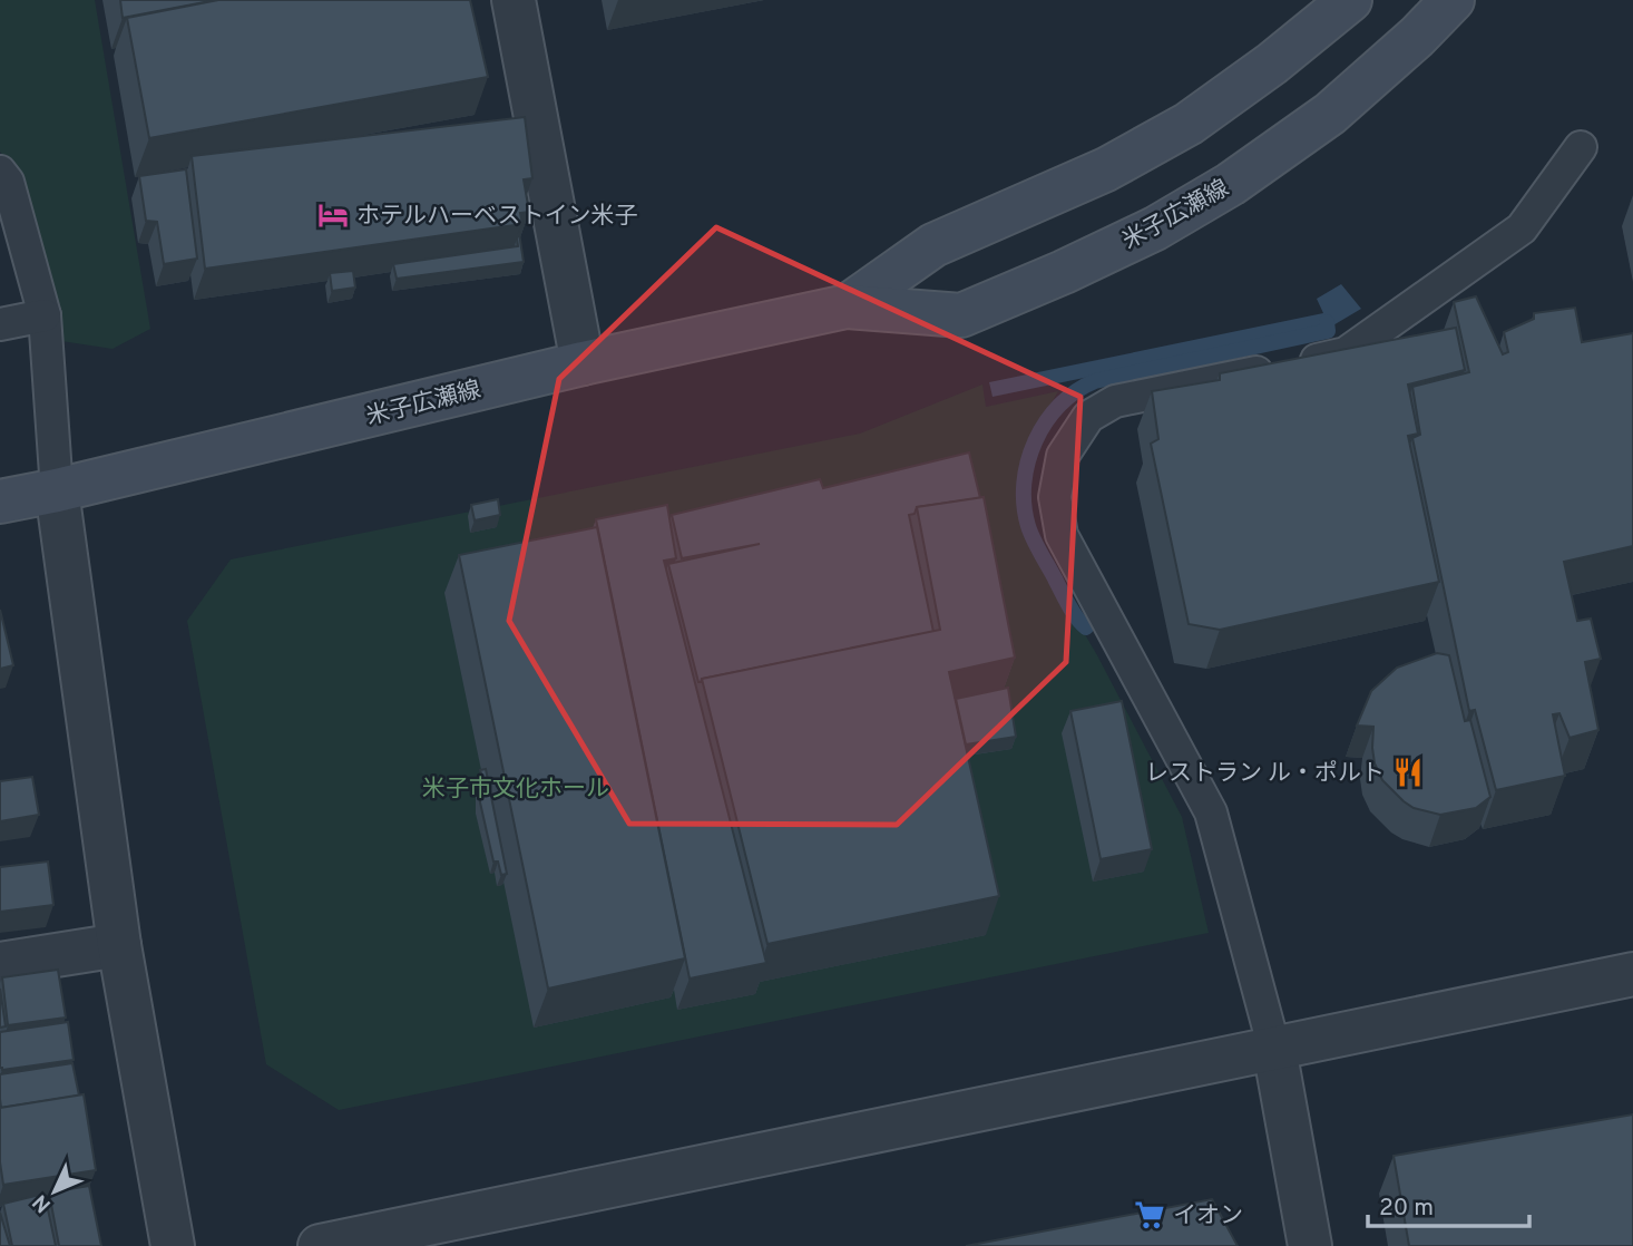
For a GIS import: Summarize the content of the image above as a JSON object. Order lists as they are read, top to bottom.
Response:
{
  "streets": {
    "main road": ["米子広瀬線"]
  },
  "parks": ["米子市文化ホール"],
  "places": {
    "hotel": ["ホテルハーベストイン米子"],
    "restaurant": ["レストラン ル・ポルト"],
    "supermarket": ["イオン"]
  },
  "scale_bar": "20 m",
  "north": "bottom left"
}
